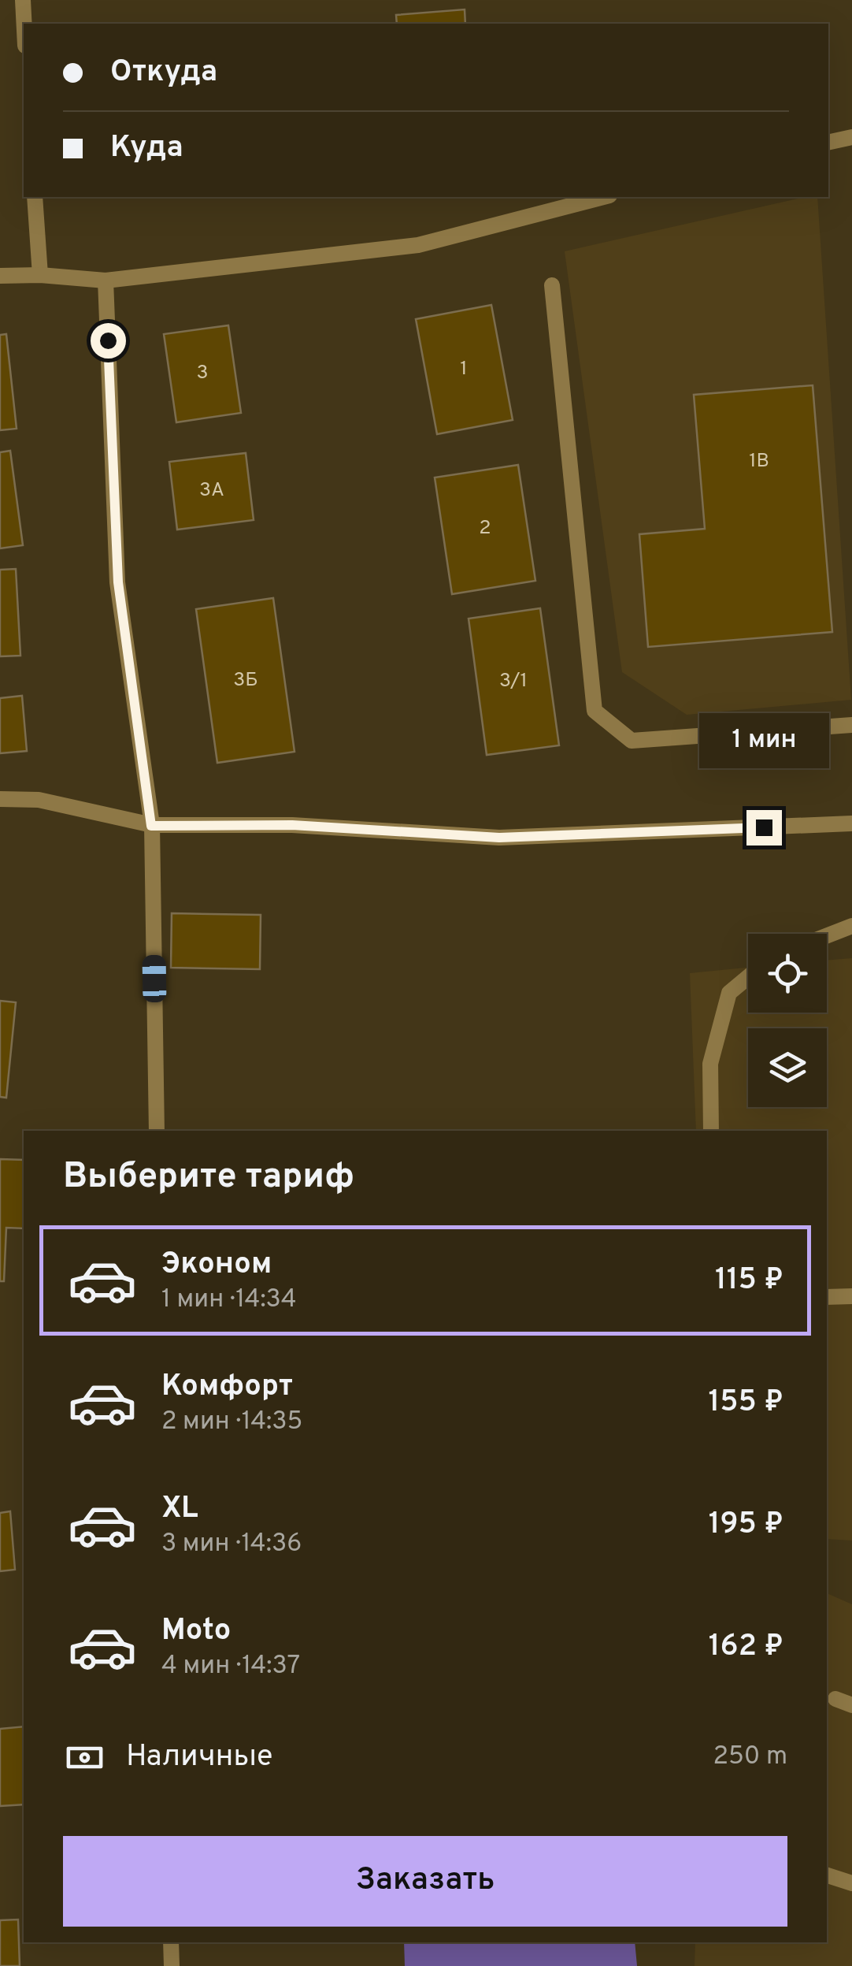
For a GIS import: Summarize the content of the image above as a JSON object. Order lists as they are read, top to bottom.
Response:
{
  "house_numbers": [
    "1",
    "3",
    "1В",
    "3А",
    "2",
    "3Б",
    "3/1"
  ],
  "page": {
    "banner": ["Откуда", "Куда"],
    "bubble": "1 мин",
    "heading": "Выберите тариф",
    "list": [
      {
        "name": "Эконом",
        "note": "1 мин · 14:34",
        "value": "115 ₽"
      },
      {
        "name": "Комфорт",
        "note": "2 мин · 14:35",
        "value": "155 ₽"
      },
      {
        "name": "XL",
        "note": "3 мин · 14:36",
        "value": "195 ₽"
      },
      {
        "name": "Moto",
        "note": "4 мин · 14:37",
        "value": "162 ₽"
      }
    ],
    "pay": ["Наличные", "250 m"],
    "buttons": "Заказать"
  }
}
